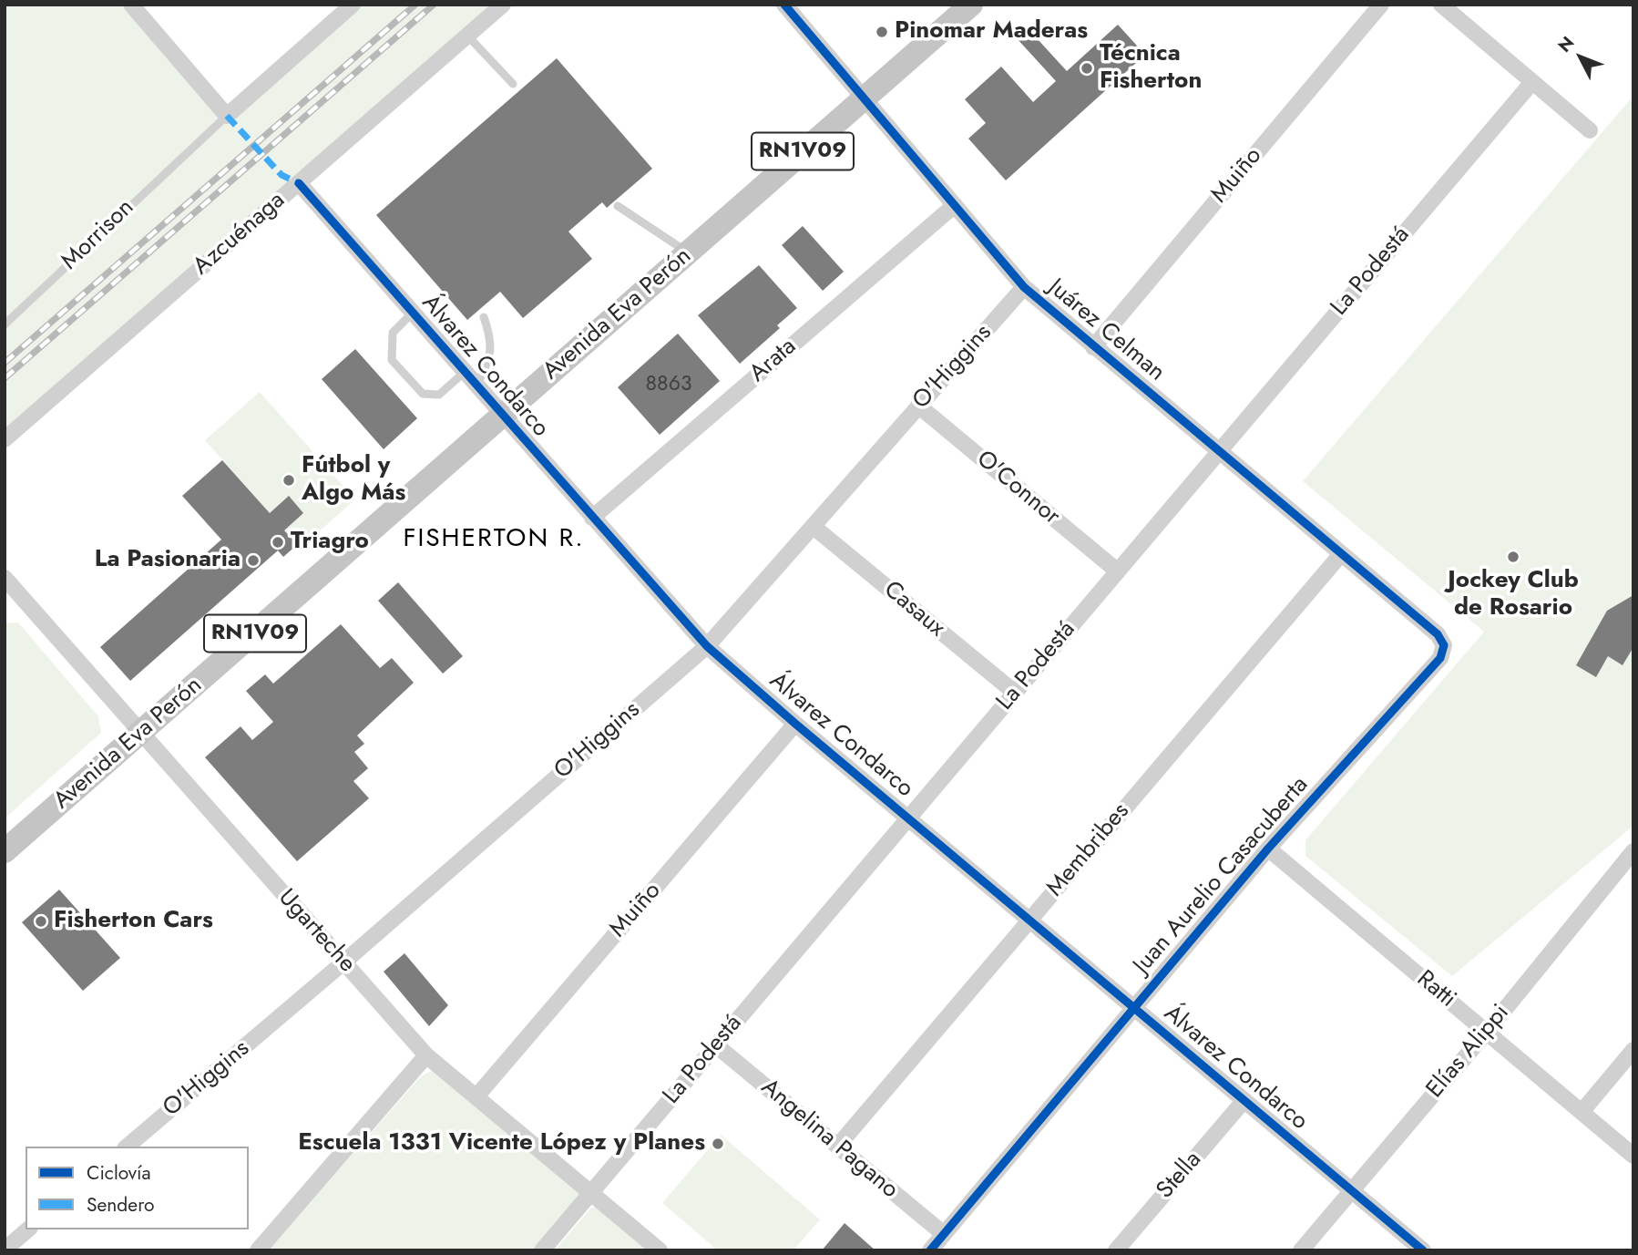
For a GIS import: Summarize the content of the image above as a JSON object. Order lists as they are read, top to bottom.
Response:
{
  "streets": {
    "main road": ["RN1V09", "Avenida Eva Perón"],
    "street": [
      "Muiño",
      "Azcuénaga",
      "La Podestá",
      "Juárez Celman",
      "Arata",
      "Álvarez Condarco",
      "O'Higgins",
      "O'Connor",
      "Casaux",
      "Membribes",
      "Juan Aurelio Casacuberta",
      "Ugarteche",
      "Ratti",
      "Elías Alippi",
      "Angelina Pagano",
      "Stella"
    ],
    "lane": ["Morrison"]
  },
  "crossings": [
    ["Muiño", "Juárez Celman"],
    ["Muiño", "Álvarez Condarco"],
    ["Muiño", "Ugarteche"],
    ["Azcuénaga", "Álvarez Condarco"],
    ["La Podestá", "Juárez Celman"],
    ["La Podestá", "Álvarez Condarco"],
    ["La Podestá", "O'Connor"],
    ["La Podestá", "Casaux"],
    ["La Podestá", "Ugarteche"],
    ["La Podestá", "Angelina Pagano"],
    ["Avenida Eva Perón", "Juárez Celman"],
    ["Avenida Eva Perón", "Álvarez Condarco"],
    ["Avenida Eva Perón", "Ugarteche"],
    ["Juárez Celman", "Arata"],
    ["Juárez Celman", "O'Higgins"],
    ["Juárez Celman", "Membribes"],
    ["Juárez Celman", "Juan Aurelio Casacuberta"],
    ["Arata", "Álvarez Condarco"],
    ["Álvarez Condarco", "O'Higgins"],
    ["Álvarez Condarco", "Membribes"],
    ["Álvarez Condarco", "Juan Aurelio Casacuberta"],
    ["Álvarez Condarco", "Elías Alippi"],
    ["Álvarez Condarco", "Stella"],
    ["O'Higgins", "O'Connor"],
    ["O'Higgins", "Casaux"],
    ["O'Higgins", "Ugarteche"],
    ["Membribes", "Angelina Pagano"],
    ["Juan Aurelio Casacuberta", "Ratti"],
    ["Juan Aurelio Casacuberta", "Angelina Pagano"],
    ["Ratti", "Elías Alippi"]
  ],
  "districts": ["FISHERTON R."],
  "places": [
    "Pinomar Maderas",
    "Técnica Fisherton",
    "Fútbol y Algo Más",
    "Triagro",
    "Jockey Club de Rosario",
    "La Pasionaria",
    "Fisherton Cars",
    "Escuela 1331 Vicente López y Planes"
  ],
  "house_numbers": ["8863"],
  "legend": ["Ciclovía", "Sendero"],
  "north": "top left"
}
